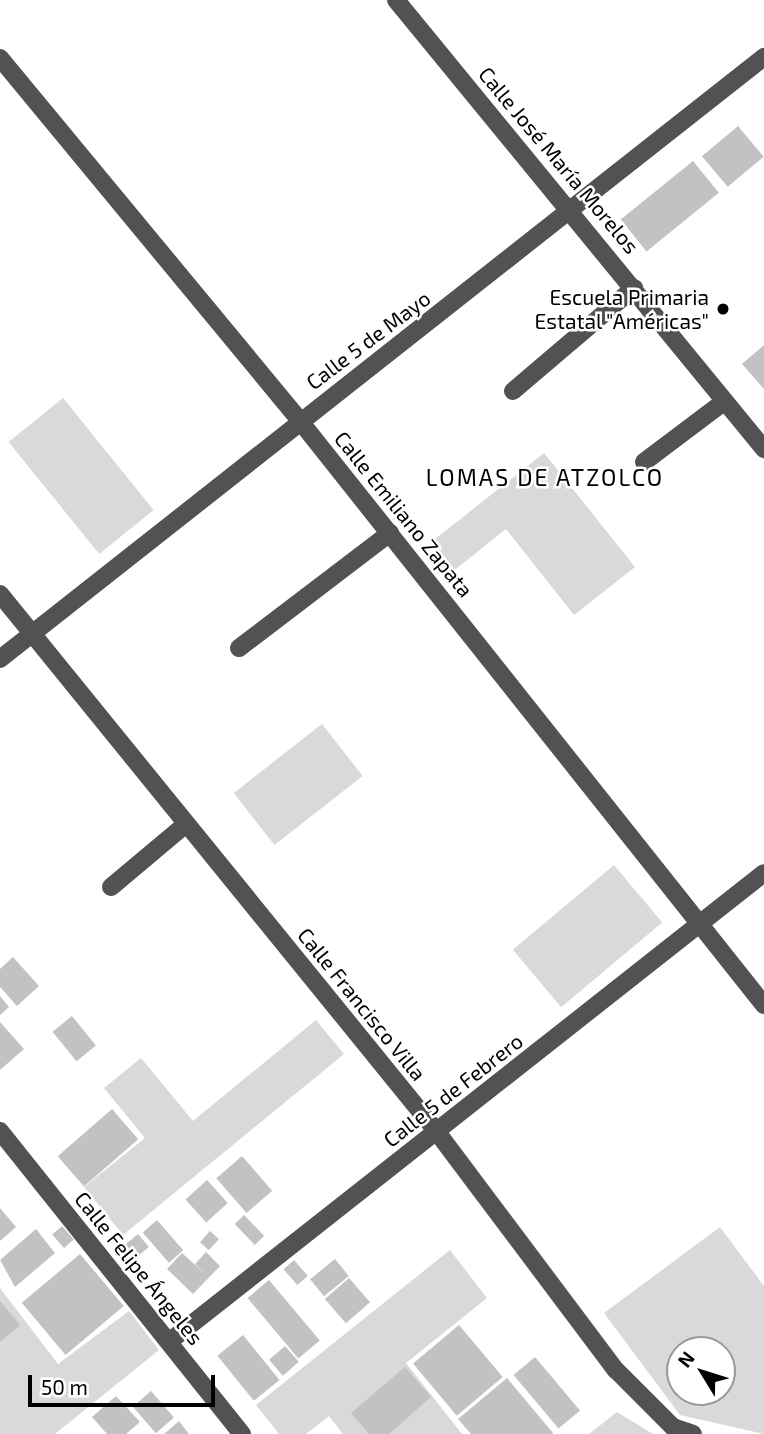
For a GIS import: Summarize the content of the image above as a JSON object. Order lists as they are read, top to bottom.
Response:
{
  "streets": {
    "street": [
      "Calle José María Morelos",
      "Calle 5 de Mayo",
      "Calle Emiliano Zapata",
      "Calle Francisco Villa",
      "Calle 5 de Febrero",
      "Calle Felipe Ángeles"
    ]
  },
  "crossings": [
    ["Calle José María Morelos", "Calle 5 de Mayo"],
    ["Calle 5 de Mayo", "Calle Emiliano Zapata"],
    ["Calle 5 de Mayo", "Calle Francisco Villa"],
    ["Calle Emiliano Zapata", "Calle 5 de Febrero"],
    ["Calle Francisco Villa", "Calle 5 de Febrero"],
    ["Calle 5 de Febrero", "Calle Felipe Ángeles"]
  ],
  "districts": ["LOMAS DE ATZOLCO"],
  "places": ["Escuela Primaria Estatal \"Américas\""],
  "scale_bar": "50 m",
  "north": "top left"
}
